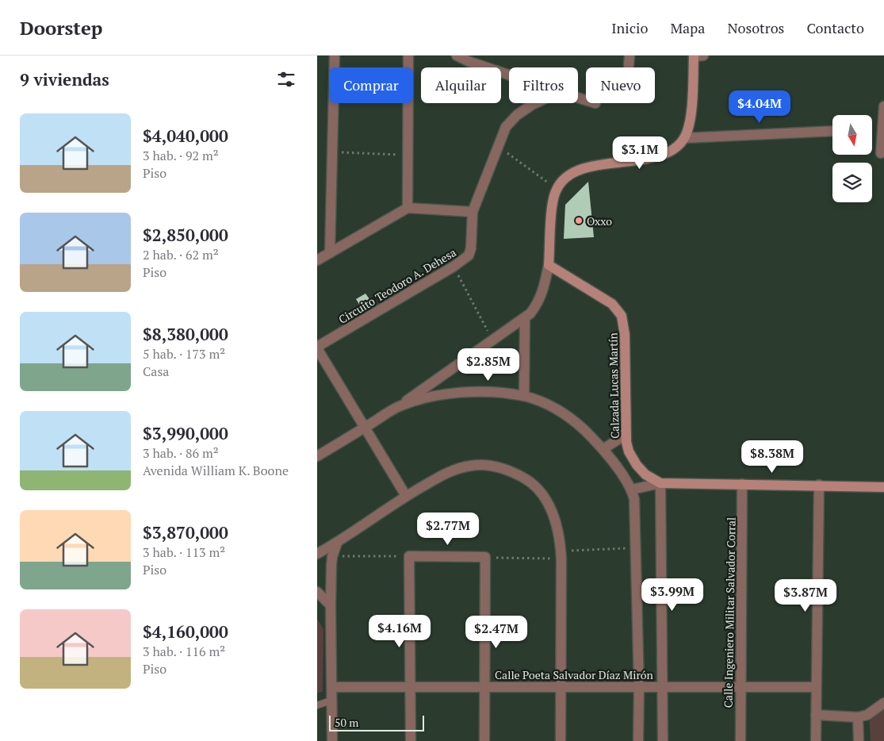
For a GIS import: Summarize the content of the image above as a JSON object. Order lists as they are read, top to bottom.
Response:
{
  "streets": {
    "street": [
      "Circuito Teodoro A. Dehesa",
      "Calzada Lucas Martín",
      "Calle Ingeniero Militar Salvador Corral",
      "Calle Poeta Salvador Díaz Mirón"
    ]
  },
  "crossings": [
    ["Calle Ingeniero Militar Salvador Corral", "Calle Poeta Salvador Díaz Mirón"]
  ],
  "places": ["Oxxo"],
  "scale_bar": "50 m",
  "north": "bottom",
  "page": {
    "header": "Doorstep",
    "nav": [
      "Inicio",
      "Mapa",
      "Nosotros",
      "Contacto"
    ],
    "heading": "9 viviendas",
    "chip": [
      "Comprar",
      "Alquilar",
      "Filtros",
      "Nuevo"
    ],
    "price": [
      "$4.04M",
      "$3.1M",
      "$2.85M",
      "$8.38M",
      "$2.77M",
      "$3.99M",
      "$3.87M",
      "$4.16M",
      "$2.47M"
    ],
    "list": [
      {
        "name": "$4,040,000",
        "note": "3 hab. · 92 m² · Piso"
      },
      {
        "name": "$2,850,000",
        "note": "2 hab. · 62 m² · Piso"
      },
      {
        "name": "$8,380,000",
        "note": "5 hab. · 173 m² · Casa"
      },
      {
        "name": "$3,990,000",
        "note": "3 hab. · 86 m² · Avenida William K. Boone"
      },
      {
        "name": "$3,870,000",
        "note": "3 hab. · 113 m² · Piso"
      },
      {
        "name": "$4,160,000",
        "note": "3 hab. · 116 m² · Piso"
      }
    ],
    "scale": "50 m"
  }
}
